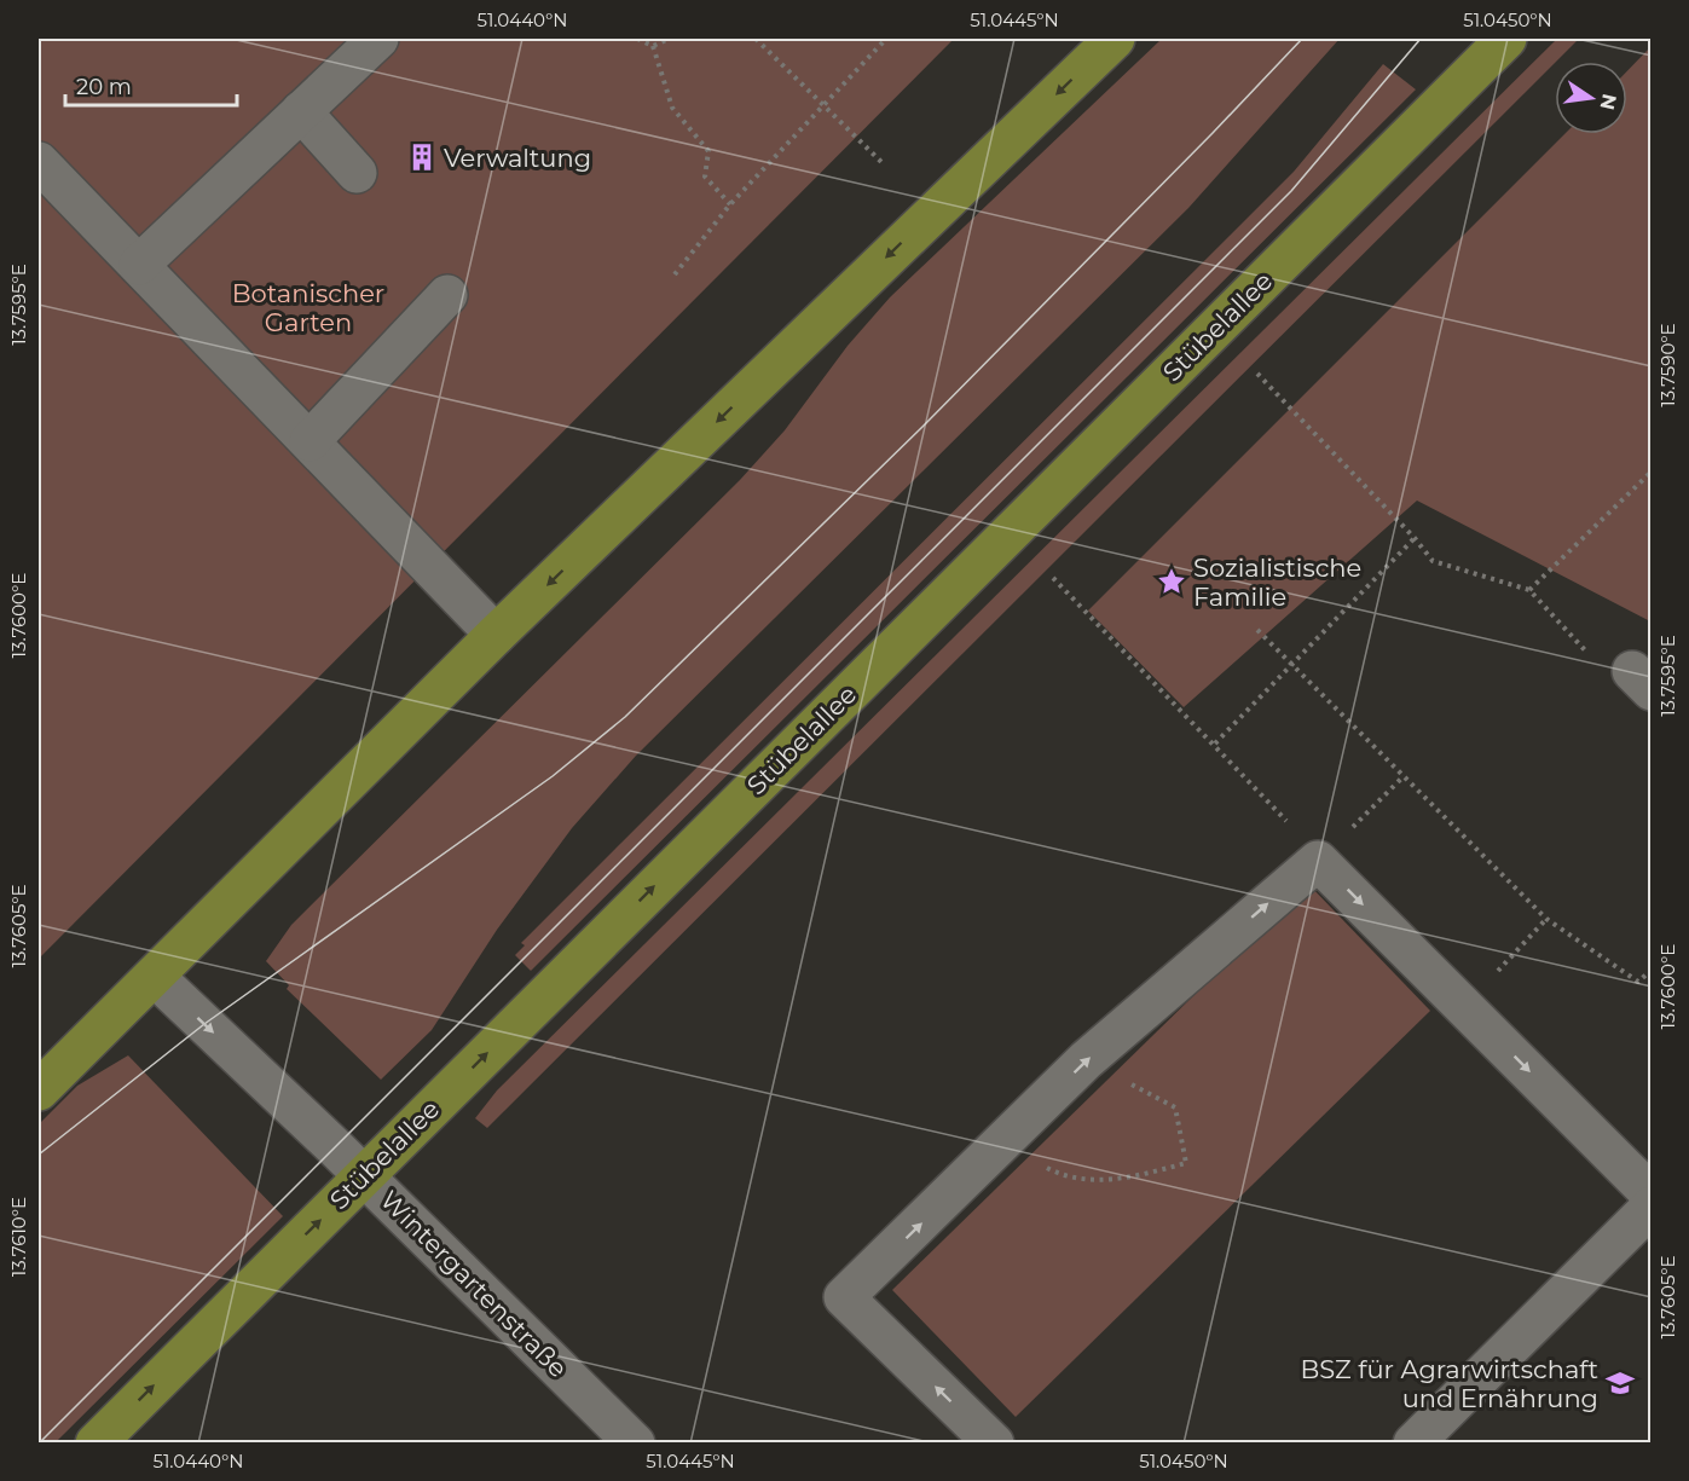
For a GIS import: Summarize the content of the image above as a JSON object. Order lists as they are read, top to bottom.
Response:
{
  "streets": {
    "main road": ["Stübelallee"],
    "street": ["Wintergartenstraße"]
  },
  "crossings": [
    ["Stübelallee", "Wintergartenstraße"]
  ],
  "one_way": ["Wintergartenstraße"],
  "parks": ["Botanischer Garten"],
  "places": {
    "building": ["Verwaltung"],
    "place": ["Sozialistische Familie"],
    "school or university": ["BSZ für Agrarwirtschaft und Ernährung"]
  },
  "scale_bar": "20 m",
  "north": "right",
  "coordinates": [
    "51.0440°N",
    "51.0445°N",
    "51.0450°N",
    "13.7595°E",
    "13.7590°E",
    "13.7600°E",
    "13.7605°E",
    "13.7610°E"
  ]
}
